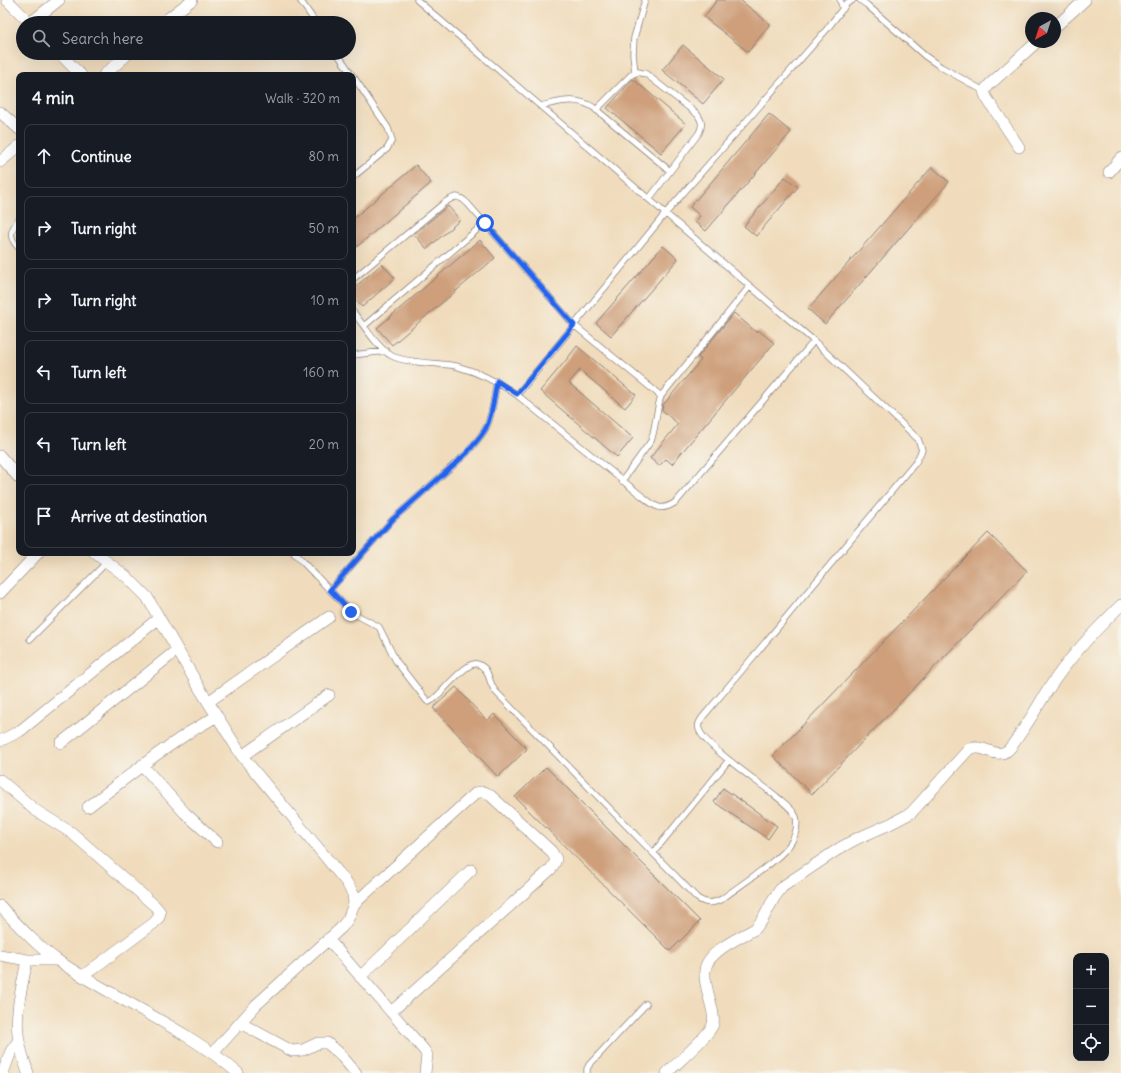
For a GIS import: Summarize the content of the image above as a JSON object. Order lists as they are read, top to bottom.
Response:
{
  "north": "bottom left",
  "page": {
    "search": "Search here",
    "heading": ["4 min", "Walk · 320 m"],
    "list": [
      ["Continue", "80 m"],
      ["Turn right", "50 m"],
      ["Turn right", "10 m"],
      ["Turn left", "160 m"],
      ["Turn left", "20 m"],
      "Arrive at destination"
    ],
    "map_buttons": ["+", "−"]
  }
}
